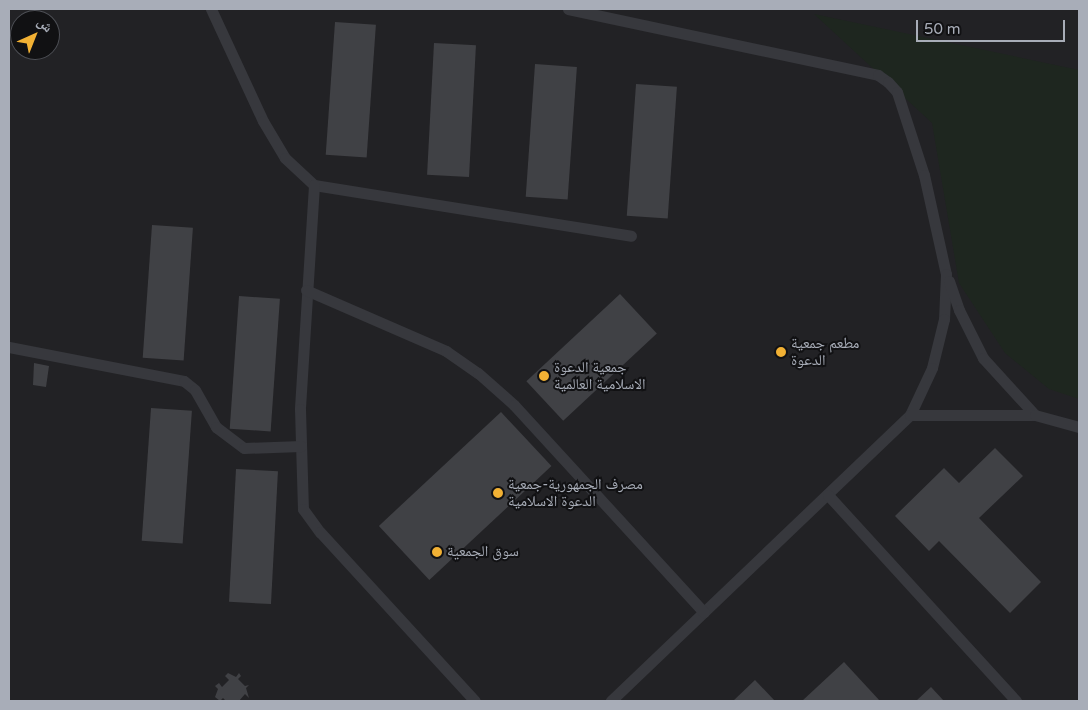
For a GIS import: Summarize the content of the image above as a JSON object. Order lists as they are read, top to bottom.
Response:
{
  "places": [
    "مطعم جمعية الدعوة",
    "جمعية الدعوة الاسلامية العالمية",
    "مصرف الجمهورية-جمعية الدعوة الاسلامية",
    "سوق الجمعية"
  ],
  "scale_bar": "50 m",
  "north": "top right"
}
